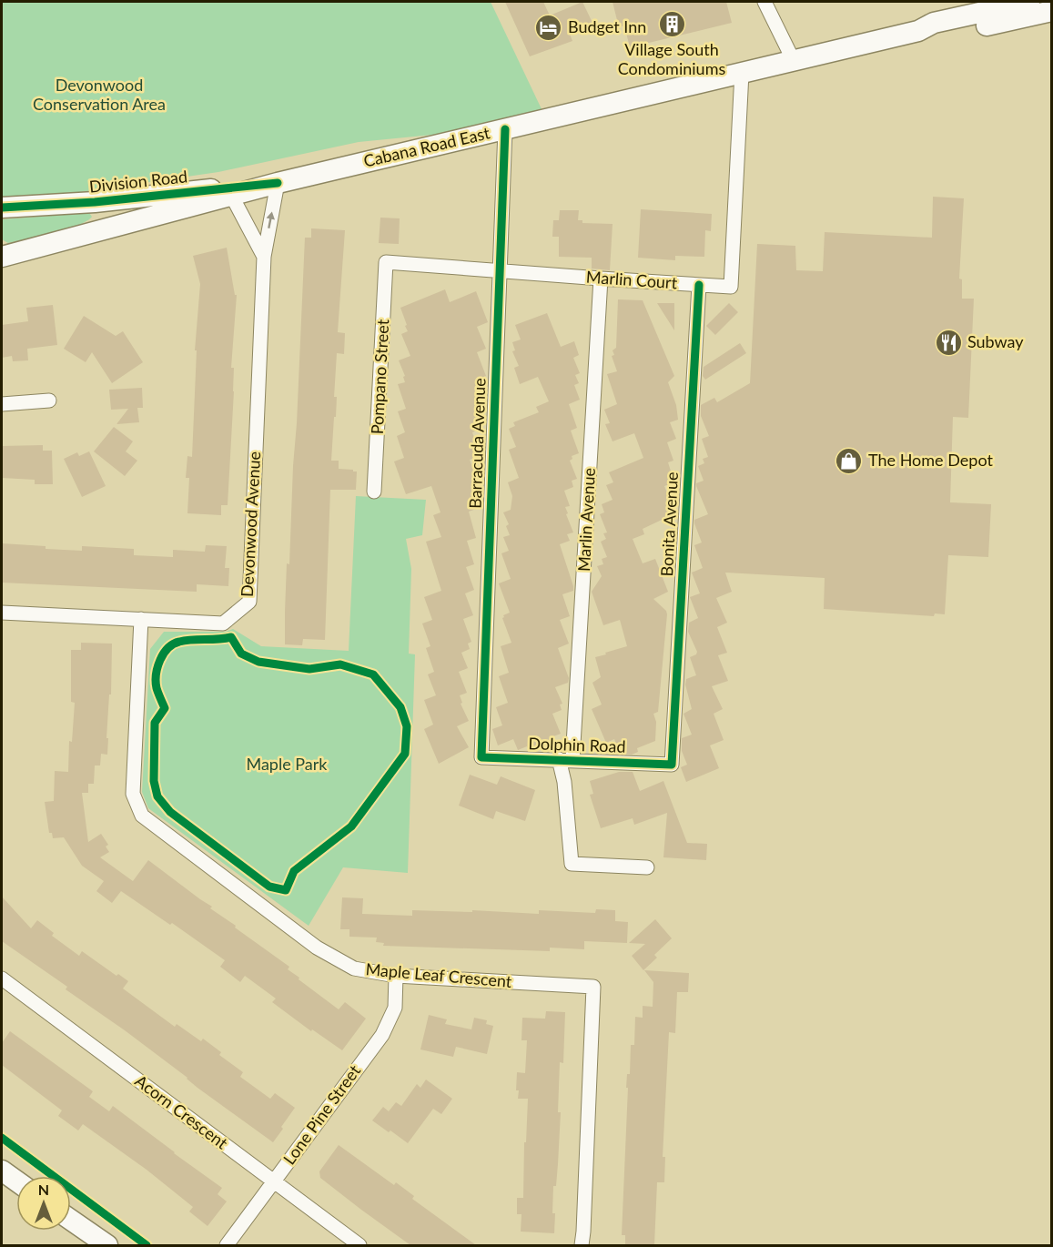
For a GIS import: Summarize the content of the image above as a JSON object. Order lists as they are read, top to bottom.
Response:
{
  "streets": {
    "main road": ["Cabana Road East", "Division Road"],
    "street": [
      "Marlin Court",
      "Pompano Street",
      "Barracuda Avenue",
      "Marlin Avenue",
      "Devonwood Avenue",
      "Bonita Avenue",
      "Dolphin Road",
      "Maple Leaf Crescent",
      "Acorn Crescent",
      "Lone Pine Street"
    ]
  },
  "crossings": [
    ["Cabana Road East", "Division Road"],
    ["Cabana Road East", "Marlin Court"],
    ["Cabana Road East", "Barracuda Avenue"],
    ["Cabana Road East", "Devonwood Avenue"],
    ["Division Road", "Devonwood Avenue"],
    ["Marlin Court", "Pompano Street"],
    ["Marlin Court", "Barracuda Avenue"],
    ["Marlin Court", "Marlin Avenue"],
    ["Marlin Court", "Bonita Avenue"],
    ["Barracuda Avenue", "Dolphin Road"],
    ["Marlin Avenue", "Dolphin Road"],
    ["Devonwood Avenue", "Maple Leaf Crescent"],
    ["Bonita Avenue", "Dolphin Road"],
    ["Maple Leaf Crescent", "Lone Pine Street"],
    ["Acorn Crescent", "Lone Pine Street"]
  ],
  "parks": ["Devonwood Conservation Area", "Maple Park"],
  "places": {
    "building": ["Village South Condominiums"],
    "hotel": ["Budget Inn"],
    "restaurant": ["Subway"],
    "shop": ["The Home Depot"]
  },
  "north": "top"
}
